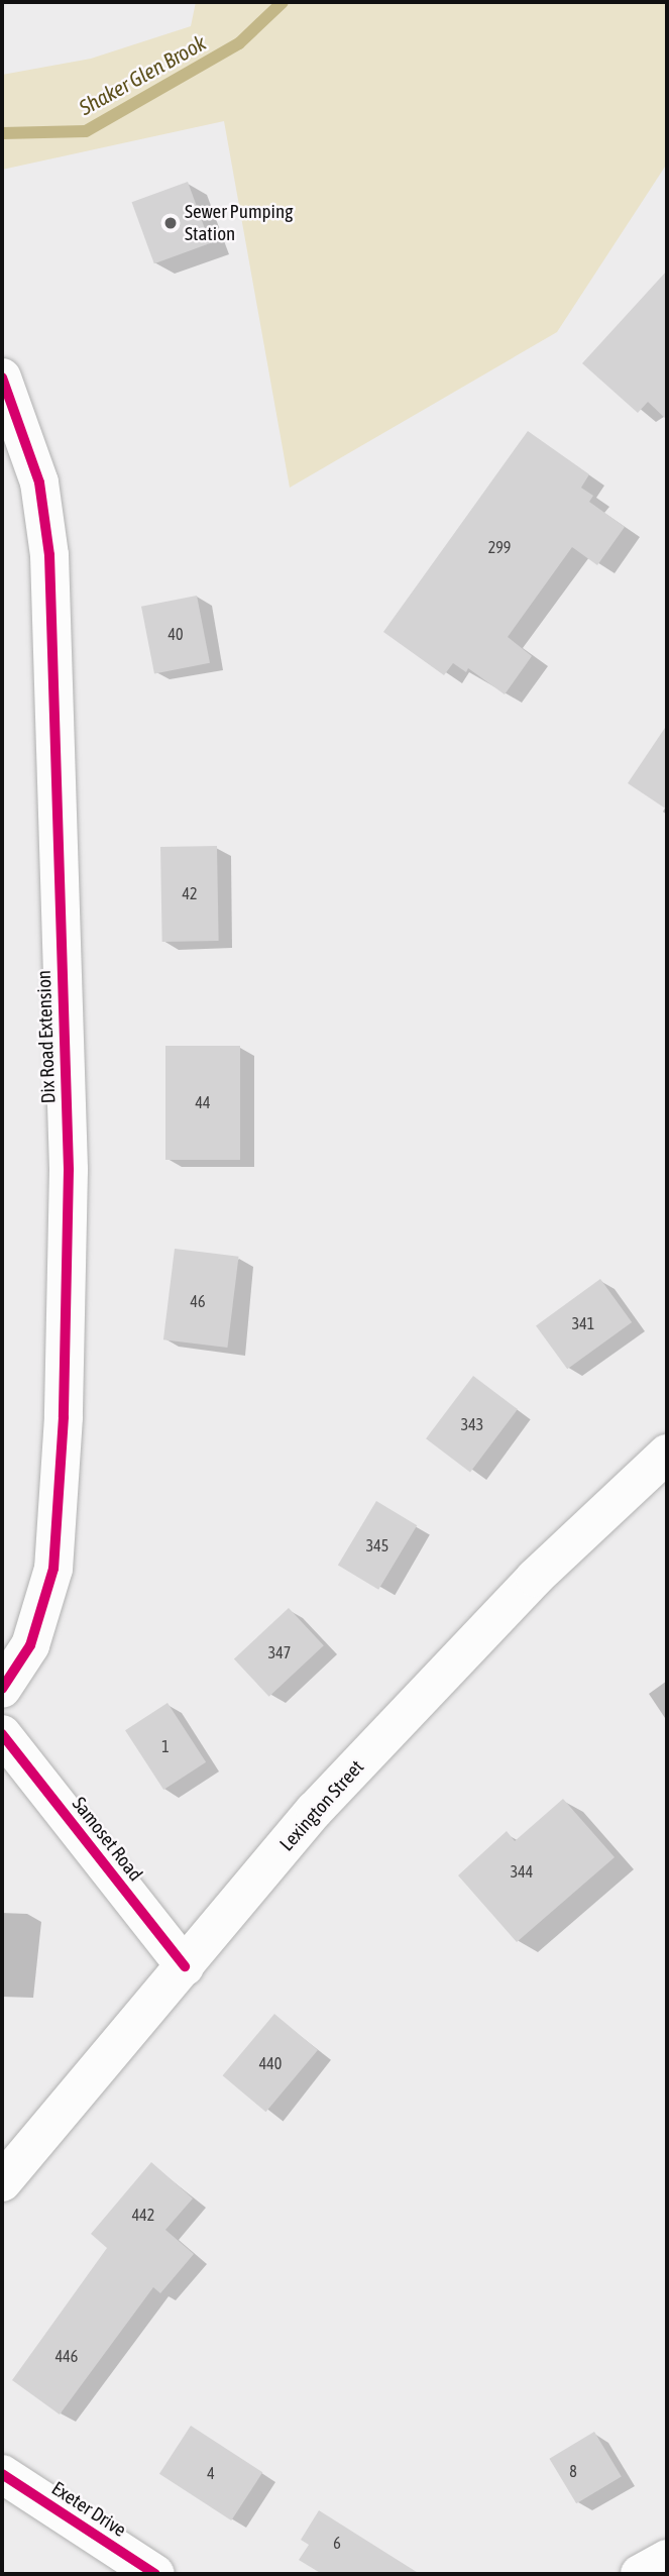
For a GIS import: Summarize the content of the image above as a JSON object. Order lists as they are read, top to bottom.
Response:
{
  "streets": {
    "street": [
      "Dix Road Extension",
      "Lexington Street",
      "Samoset Road",
      "Exeter Drive"
    ]
  },
  "crossings": [
    ["Lexington Street", "Samoset Road"]
  ],
  "water": ["Shaker Glen Brook"],
  "places": ["Sewer Pumping Station"],
  "house_numbers": [
    "299",
    "40",
    "42",
    "44",
    "46",
    "341",
    "343",
    "345",
    "347",
    "1",
    "344",
    "440",
    "442",
    "446",
    "8",
    "4",
    "6"
  ]
}
